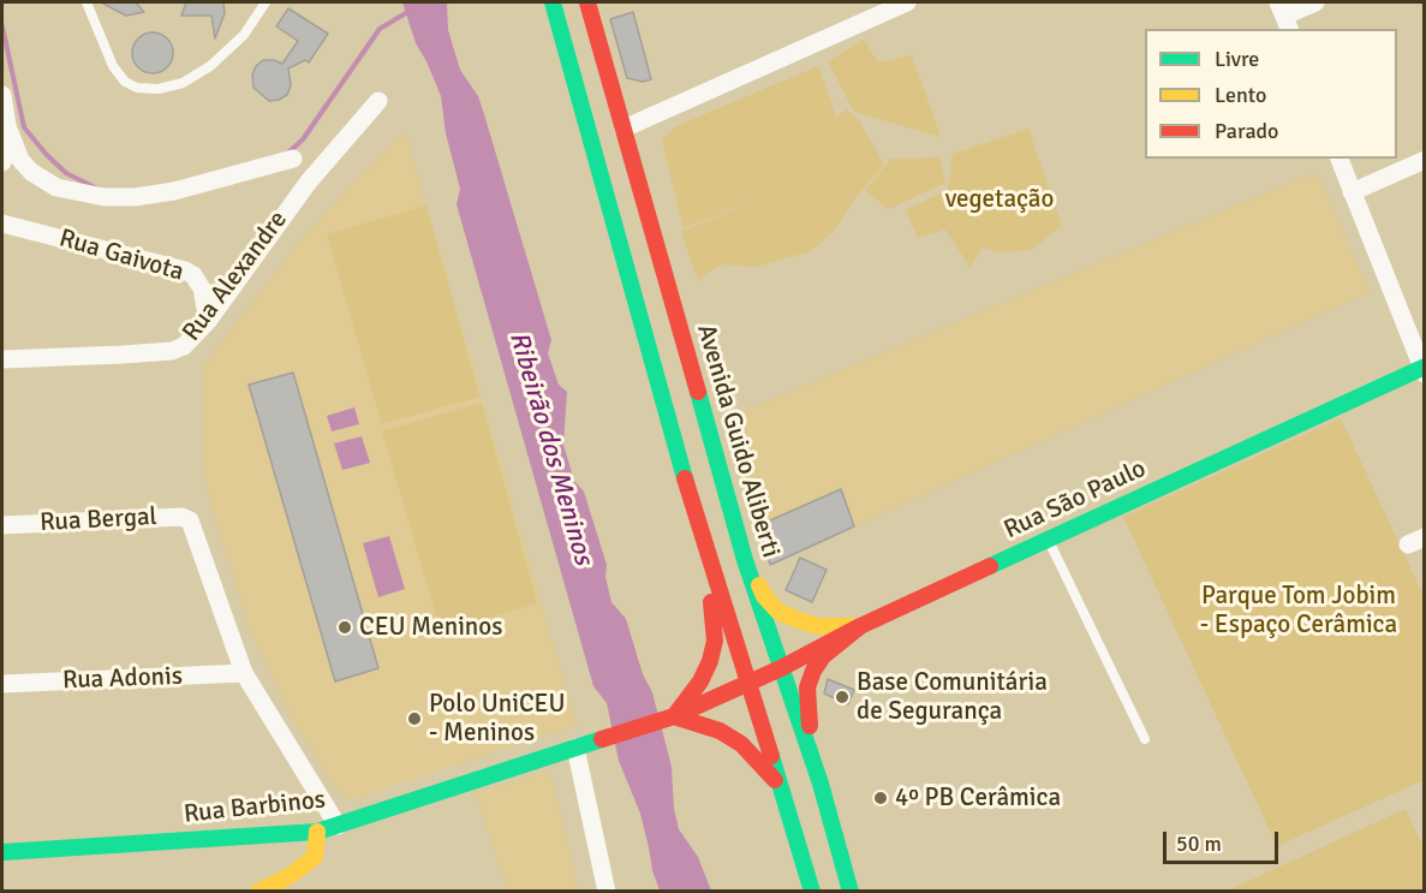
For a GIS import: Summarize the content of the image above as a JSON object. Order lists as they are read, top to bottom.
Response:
{
  "streets": {
    "main road": ["Avenida Guido Aliberti", "Rua São Paulo", "Rua Barbinos"],
    "street": [
      "Rua Gaivota",
      "Rua Alexandre",
      "Rua Bergal",
      "Rua Adonis"
    ]
  },
  "crossings": [
    ["Rua Gaivota", "Rua Alexandre"],
    ["Avenida Guido Aliberti", "Rua São Paulo"],
    ["Rua São Paulo", "Rua Barbinos"],
    ["Rua Bergal", "Rua Adonis"]
  ],
  "water": ["Ribeirão dos Meninos"],
  "parks": ["vegetação", "Parque Tom Jobim - Espaço Cerâmica"],
  "places": [
    "CEU Meninos",
    "Base Comunitária de Segurança",
    "Polo UniCEU - Meninos",
    "4º PB Cerâmica"
  ],
  "legend": ["Livre", "Lento", "Parado"],
  "scale_bar": "50 m"
}
